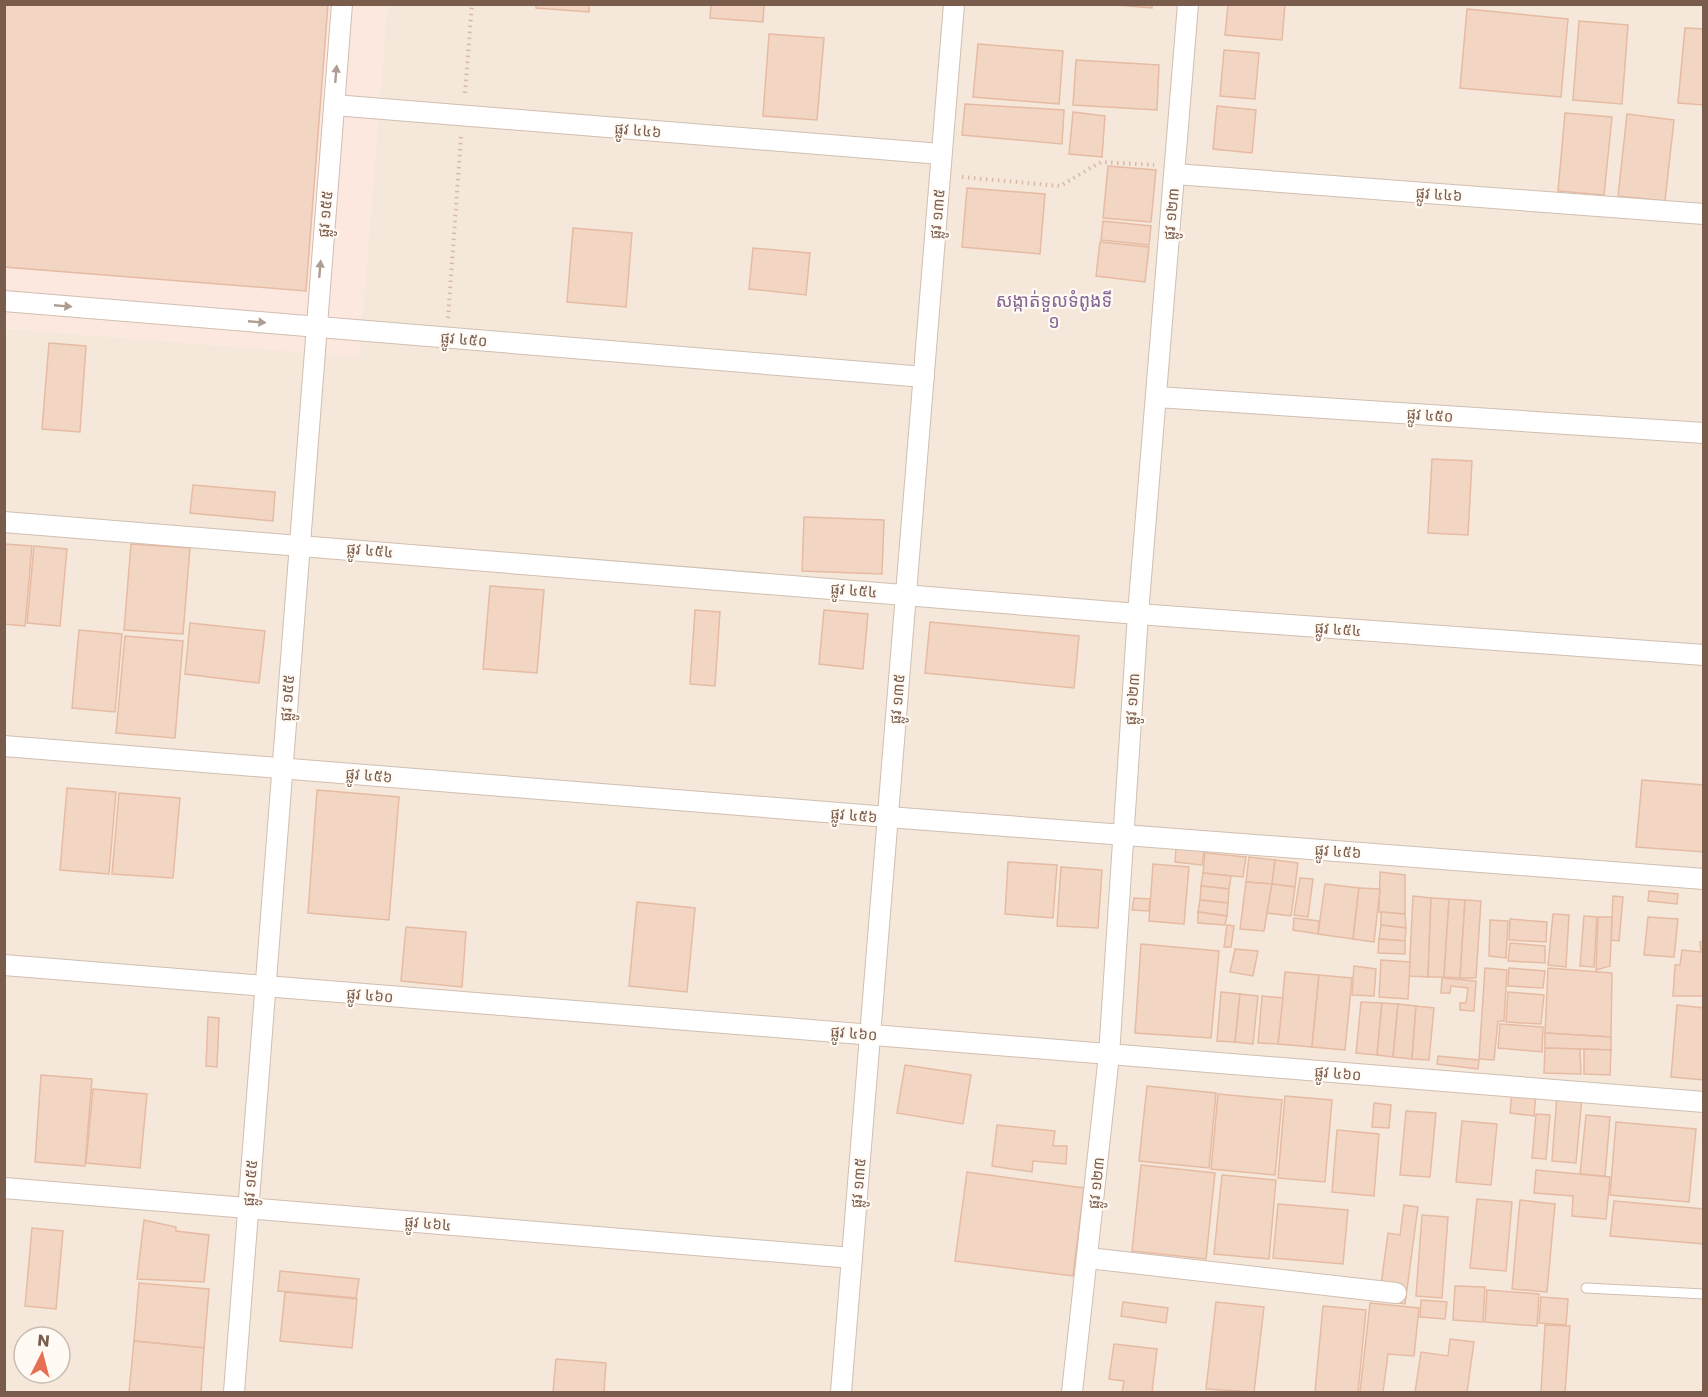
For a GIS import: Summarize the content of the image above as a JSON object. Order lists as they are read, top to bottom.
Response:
{
  "streets": {
    "street": [
      "ផ្លូវ ៤៤៦",
      "ផ្លូវ ១៥៥",
      "ផ្លូវ ១៣៥",
      "ផ្លូវ ១២៣",
      "ផ្លូវ ៤៥០",
      "ផ្លូវ ៤៥៤",
      "ផ្លូវ ៤៥៦",
      "ផ្លូវ ៤៦០",
      "ផ្លូវ ៤៦៤"
    ]
  },
  "crossings": [
    ["ផ្លូវ ៤៤៦", "ផ្លូវ ១៥៥"],
    ["ផ្លូវ ៤៤៦", "ផ្លូវ ១៣៥"],
    ["ផ្លូវ ៤៤៦", "ផ្លូវ ១២៣"],
    ["ផ្លូវ ១៥៥", "ផ្លូវ ៤៥០"],
    ["ផ្លូវ ១៥៥", "ផ្លូវ ៤៥៤"],
    ["ផ្លូវ ១៥៥", "ផ្លូវ ៤៥៦"],
    ["ផ្លូវ ១៥៥", "ផ្លូវ ៤៦០"],
    ["ផ្លូវ ១៥៥", "ផ្លូវ ៤៦៤"],
    ["ផ្លូវ ១៣៥", "ផ្លូវ ៤៥០"],
    ["ផ្លូវ ១៣៥", "ផ្លូវ ៤៥៤"],
    ["ផ្លូវ ១៣៥", "ផ្លូវ ៤៥៦"],
    ["ផ្លូវ ១៣៥", "ផ្លូវ ៤៦០"],
    ["ផ្លូវ ១៣៥", "ផ្លូវ ៤៦៤"],
    ["ផ្លូវ ១២៣", "ផ្លូវ ៤៥០"],
    ["ផ្លូវ ១២៣", "ផ្លូវ ៤៥៤"],
    ["ផ្លូវ ១២៣", "ផ្លូវ ៤៥៦"],
    ["ផ្លូវ ១២៣", "ផ្លូវ ៤៦០"]
  ],
  "districts": ["សង្កាត់ទួលទំពូងទី ១"],
  "north": "top"
}
